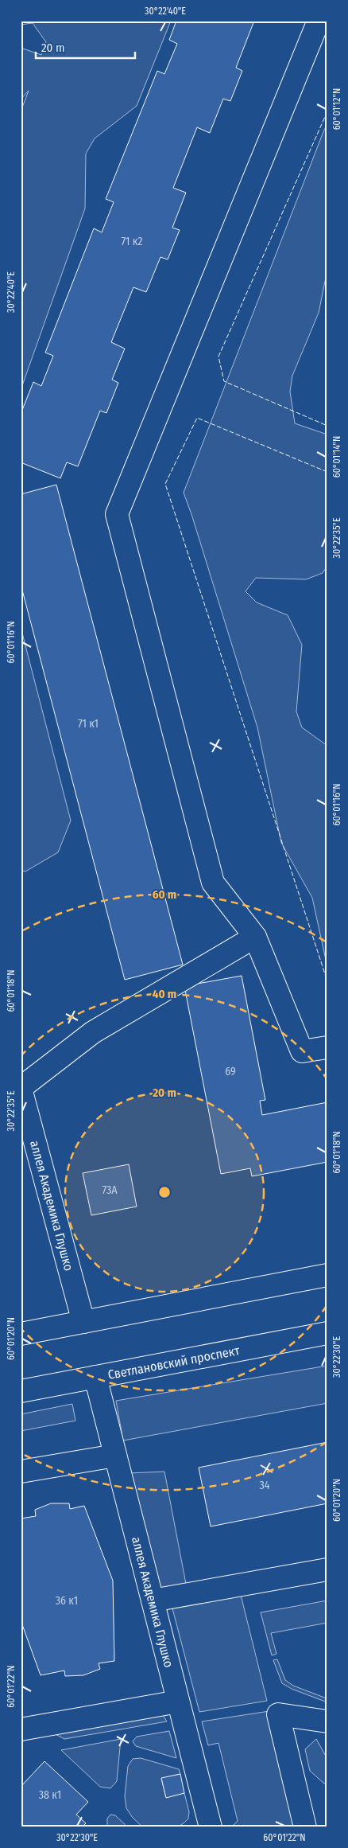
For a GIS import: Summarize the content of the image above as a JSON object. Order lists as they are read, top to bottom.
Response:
{
  "streets": {
    "street": ["аллея Академика Глушко", "Светлановский проспект"]
  },
  "crossings": [
    ["аллея Академика Глушко", "Светлановский проспект"]
  ],
  "house_numbers": [
    "71 к2",
    "71 к1",
    "69",
    "73А",
    "34",
    "36 к1",
    "38 к1"
  ],
  "scale_bar": "20 m",
  "coordinates": [
    "30°22'40\"E",
    "60°01'12\"N",
    "60°01'14\"N",
    "30°22'35\"E",
    "60°01'16\"N",
    "60°01'18\"N",
    "60°01'20\"N",
    "30°22'30\"E",
    "60°01'22\"N"
  ],
  "rings": ["60 m", "40 m", "20 m"]
}
